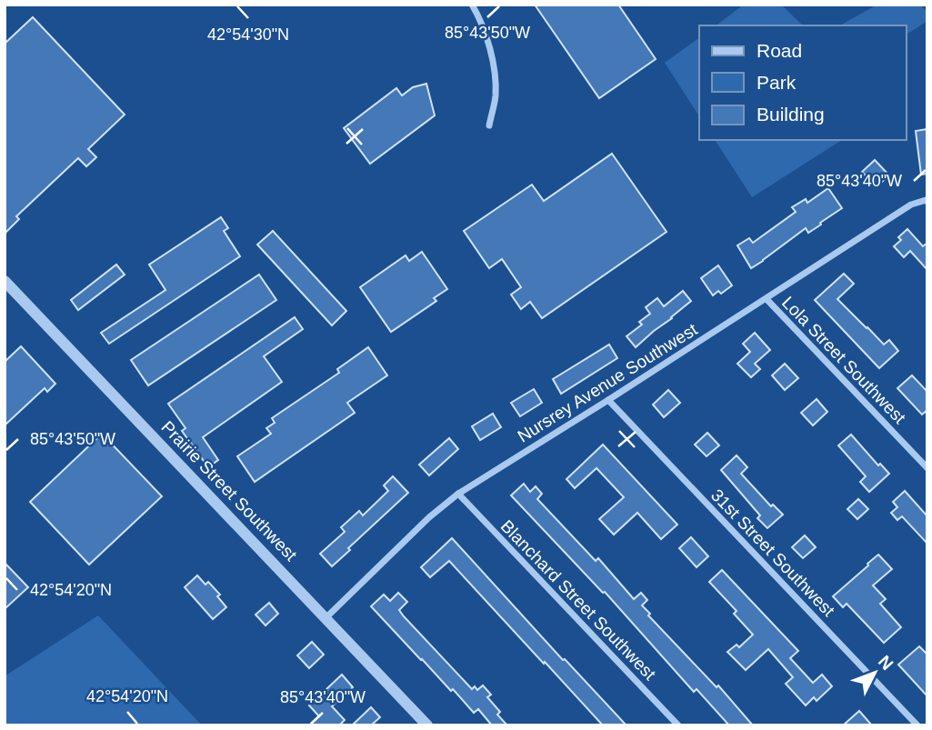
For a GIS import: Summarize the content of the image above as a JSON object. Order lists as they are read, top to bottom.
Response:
{
  "streets": {
    "street": [
      "Lola Street Southwest",
      "Nursrey Avenue Southwest",
      "Prairie Street Southwest",
      "31st Street Southwest",
      "Blanchard Street Southwest"
    ]
  },
  "crossings": [
    ["Lola Street Southwest", "Nursrey Avenue Southwest"],
    ["Nursrey Avenue Southwest", "Prairie Street Southwest"],
    ["Nursrey Avenue Southwest", "31st Street Southwest"],
    ["Nursrey Avenue Southwest", "Blanchard Street Southwest"]
  ],
  "legend": ["Road", "Park", "Building"],
  "north": "top right",
  "coordinates": [
    "85°43'50\"W",
    "42°54'30\"N",
    "85°43'40\"W",
    "42°54'20\"N"
  ]
}
